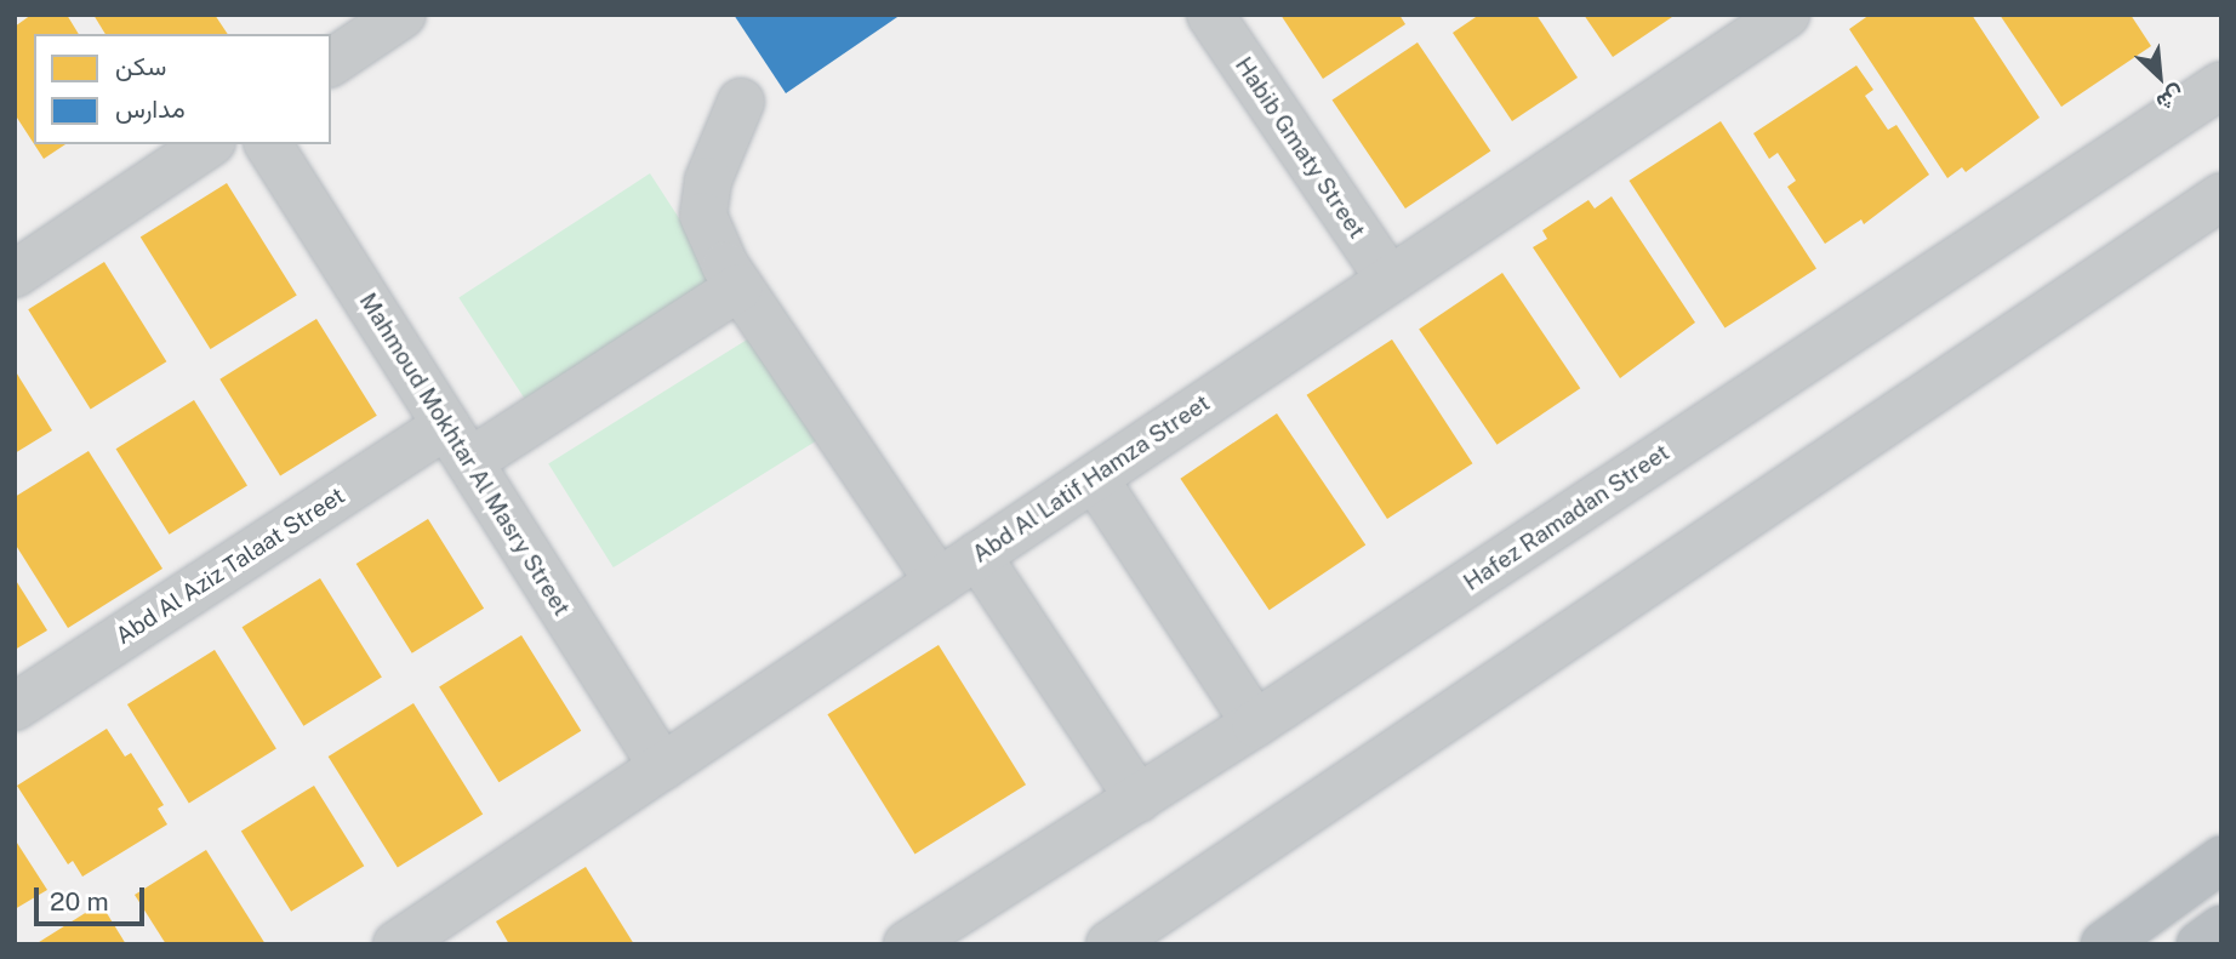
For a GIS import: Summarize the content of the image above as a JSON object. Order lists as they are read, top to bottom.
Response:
{
  "streets": {
    "street": [
      "Habib Gmaty Street",
      "Mahmoud Mokhtar Al Masry Street",
      "Abd Al Latif Hamza Street",
      "Hafez Ramadan Street",
      "Abd Al Aziz Talaat Street"
    ]
  },
  "crossings": [
    ["Habib Gmaty Street", "Abd Al Latif Hamza Street"],
    ["Mahmoud Mokhtar Al Masry Street", "Abd Al Latif Hamza Street"],
    ["Mahmoud Mokhtar Al Masry Street", "Abd Al Aziz Talaat Street"]
  ],
  "legend": ["سكن", "مدارس"],
  "scale_bar": "20 m",
  "north": "bottom right"
}
